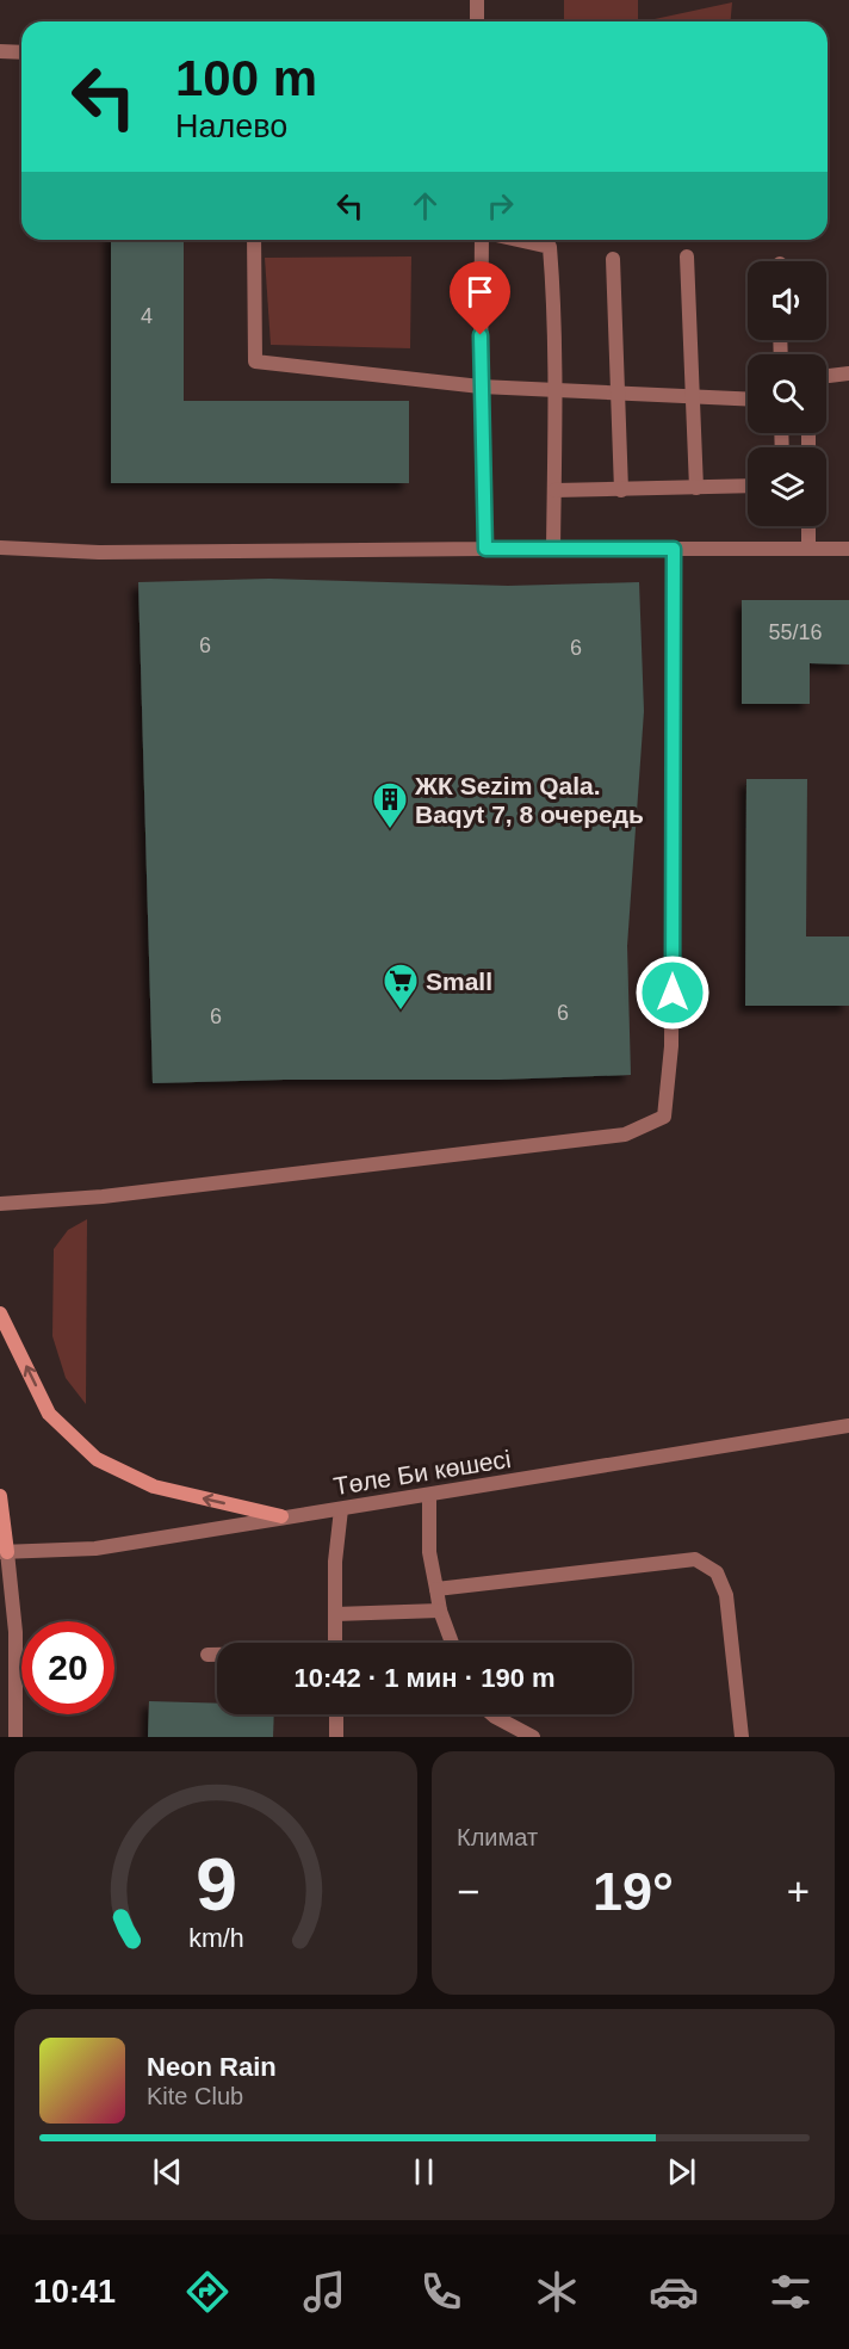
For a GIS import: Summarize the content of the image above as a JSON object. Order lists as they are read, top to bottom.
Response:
{
  "streets": {
    "street": ["Төле Би көшесі"]
  },
  "places": {
    "building": ["ЖК Sezim Qala. Baqyt 7, 8 очередь"],
    "supermarket": ["Small"]
  },
  "house_numbers": [
    "4",
    "55/16",
    "6",
    "6",
    "6",
    "6"
  ],
  "page": {
    "turn": ["100 m", "Налево"],
    "limit": "20",
    "trip": "10:42 · 1 мин · 190 m",
    "tile": "Климат",
    "heat": ["−", "19°", "+"],
    "song": ["Neon Rain", "Kite Club"],
    "tabs": "10:41",
    "gauge": ["9", "km/h"]
  }
}
